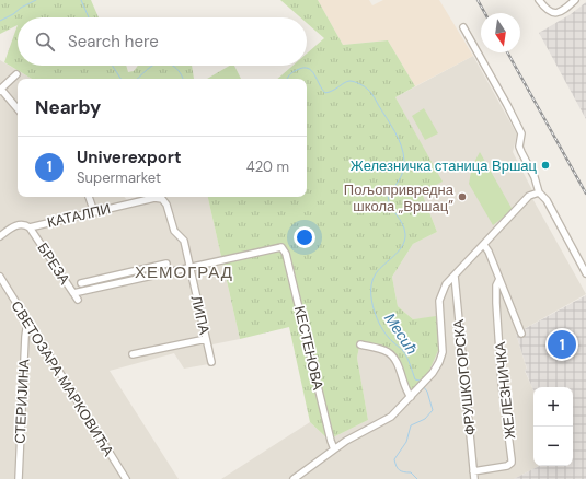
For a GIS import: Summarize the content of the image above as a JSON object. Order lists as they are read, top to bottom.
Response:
{
  "streets": {
    "street": [
      "КАТАЛПИ",
      "БРЕЗА",
      "ЛИПА",
      "КЕСТЕНОВА",
      "ФРУШКОГОРСКА",
      "СВЕТОЗАРА МАРКОВИЋА",
      "ЖЕЛЕЗНИЧКА",
      "СТЕРИЈИНА"
    ]
  },
  "crossings": [
    ["КАТАЛПИ", "БРЕЗА"],
    ["КАТАЛПИ", "ЛИПА"],
    ["ЛИПА", "КЕСТЕНОВА"],
    ["ФРУШКОГОРСКА", "ЖЕЛЕЗНИЧКА"],
    ["СВЕТОЗАРА МАРКОВИЋА", "СТЕРИЈИНА"]
  ],
  "districts": ["ХЕМОГРАД"],
  "water": ["Месић"],
  "places": ["Железничка станица Вршац", "Пољопривредна школа „Вршац”"],
  "north": "bottom",
  "page": {
    "search": "Search here",
    "heading": "Nearby",
    "list": [
      {
        "mark": "1",
        "name": "Univerexport",
        "note": "Supermarket",
        "value": "420 m"
      }
    ],
    "pins": "1",
    "map_buttons": ["+", "−"]
  }
}
